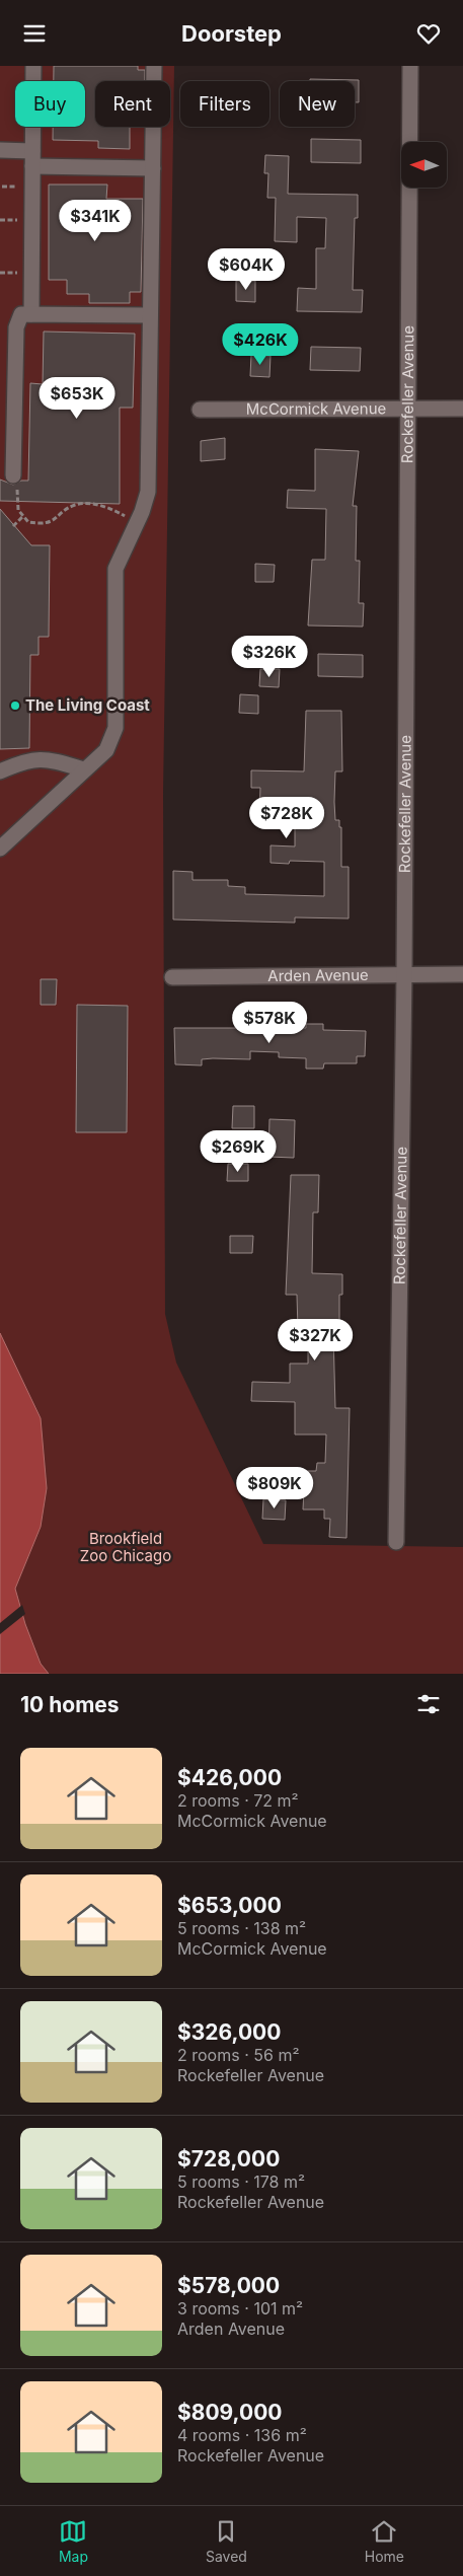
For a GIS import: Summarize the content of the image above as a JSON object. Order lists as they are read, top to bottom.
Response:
{
  "streets": {
    "street": ["Rockefeller Avenue", "McCormick Avenue", "Arden Avenue"]
  },
  "crossings": [
    ["Rockefeller Avenue", "McCormick Avenue"],
    ["Rockefeller Avenue", "Arden Avenue"]
  ],
  "parks": ["Brookfield Zoo Chicago"],
  "places": ["The Living Coast"],
  "north": "left",
  "page": {
    "header": "Doorstep",
    "chip": [
      "Buy",
      "Rent",
      "Filters",
      "New"
    ],
    "price": [
      "$341K",
      "$604K",
      "$426K",
      "$653K",
      "$326K",
      "$728K",
      "$578K",
      "$269K",
      "$327K",
      "$809K"
    ],
    "heading": "10 homes",
    "list": [
      {
        "name": "$426,000",
        "note": "2 rooms · 72 m² · McCormick Avenue"
      },
      {
        "name": "$653,000",
        "note": "5 rooms · 138 m² · McCormick Avenue"
      },
      {
        "name": "$326,000",
        "note": "2 rooms · 56 m² · Rockefeller Avenue"
      },
      {
        "name": "$728,000",
        "note": "5 rooms · 178 m² · Rockefeller Avenue"
      },
      {
        "name": "$578,000",
        "note": "3 rooms · 101 m² · Arden Avenue"
      },
      {
        "name": "$809,000",
        "note": "4 rooms · 136 m² · Rockefeller Avenue"
      }
    ],
    "tabs": ["Map", "Saved", "Home"]
  }
}
